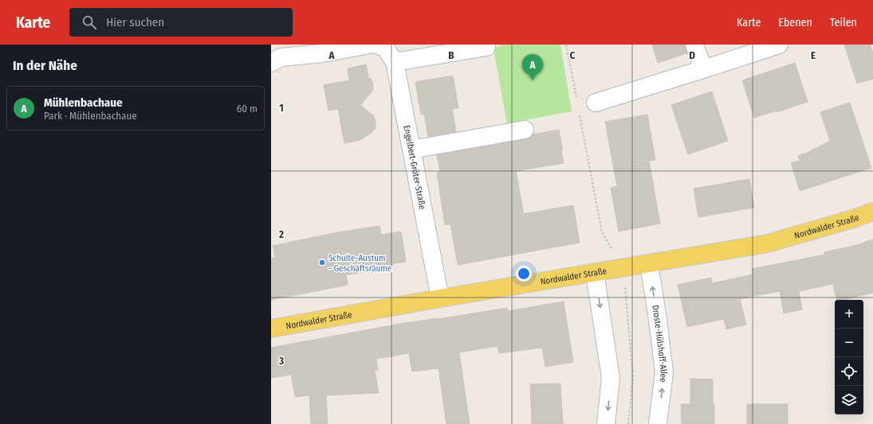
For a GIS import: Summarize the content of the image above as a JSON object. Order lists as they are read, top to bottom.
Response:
{
  "streets": {
    "main road": ["Nordwalder Straße"],
    "street": ["Engelbert-Gröter-Straße", "Droste-Hülshoff-Allee"]
  },
  "crossings": [
    ["Engelbert-Gröter-Straße", "Nordwalder Straße"],
    ["Nordwalder Straße", "Droste-Hülshoff-Allee"]
  ],
  "places": ["Schulte-Austum - Geschäftsräume"],
  "page": {
    "header": "Karte",
    "search": "Hier suchen",
    "nav": ["Karte", "Ebenen", "Teilen"],
    "heading": "In der Nähe",
    "pins": "A",
    "list": [
      {
        "mark": "A",
        "name": "Mühlenbachaue",
        "note": "Park · Mühlenbachaue",
        "value": "60 m"
      }
    ],
    "map_buttons": ["+", "−"]
  },
  "grid": {
    "columns": [
      "A",
      "B",
      "C",
      "D",
      "E"
    ],
    "rows": ["1", "2", "3"]
  }
}
